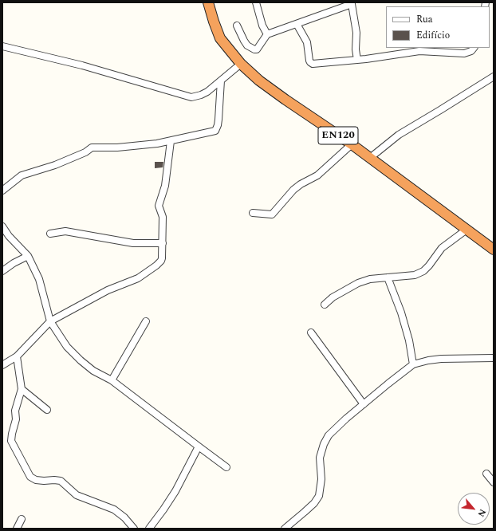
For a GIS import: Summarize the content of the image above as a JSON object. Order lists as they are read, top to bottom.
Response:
{
  "streets": {
    "highway": ["EN120"]
  },
  "legend": ["Rua", "Edifício"],
  "north": "bottom right"
}
